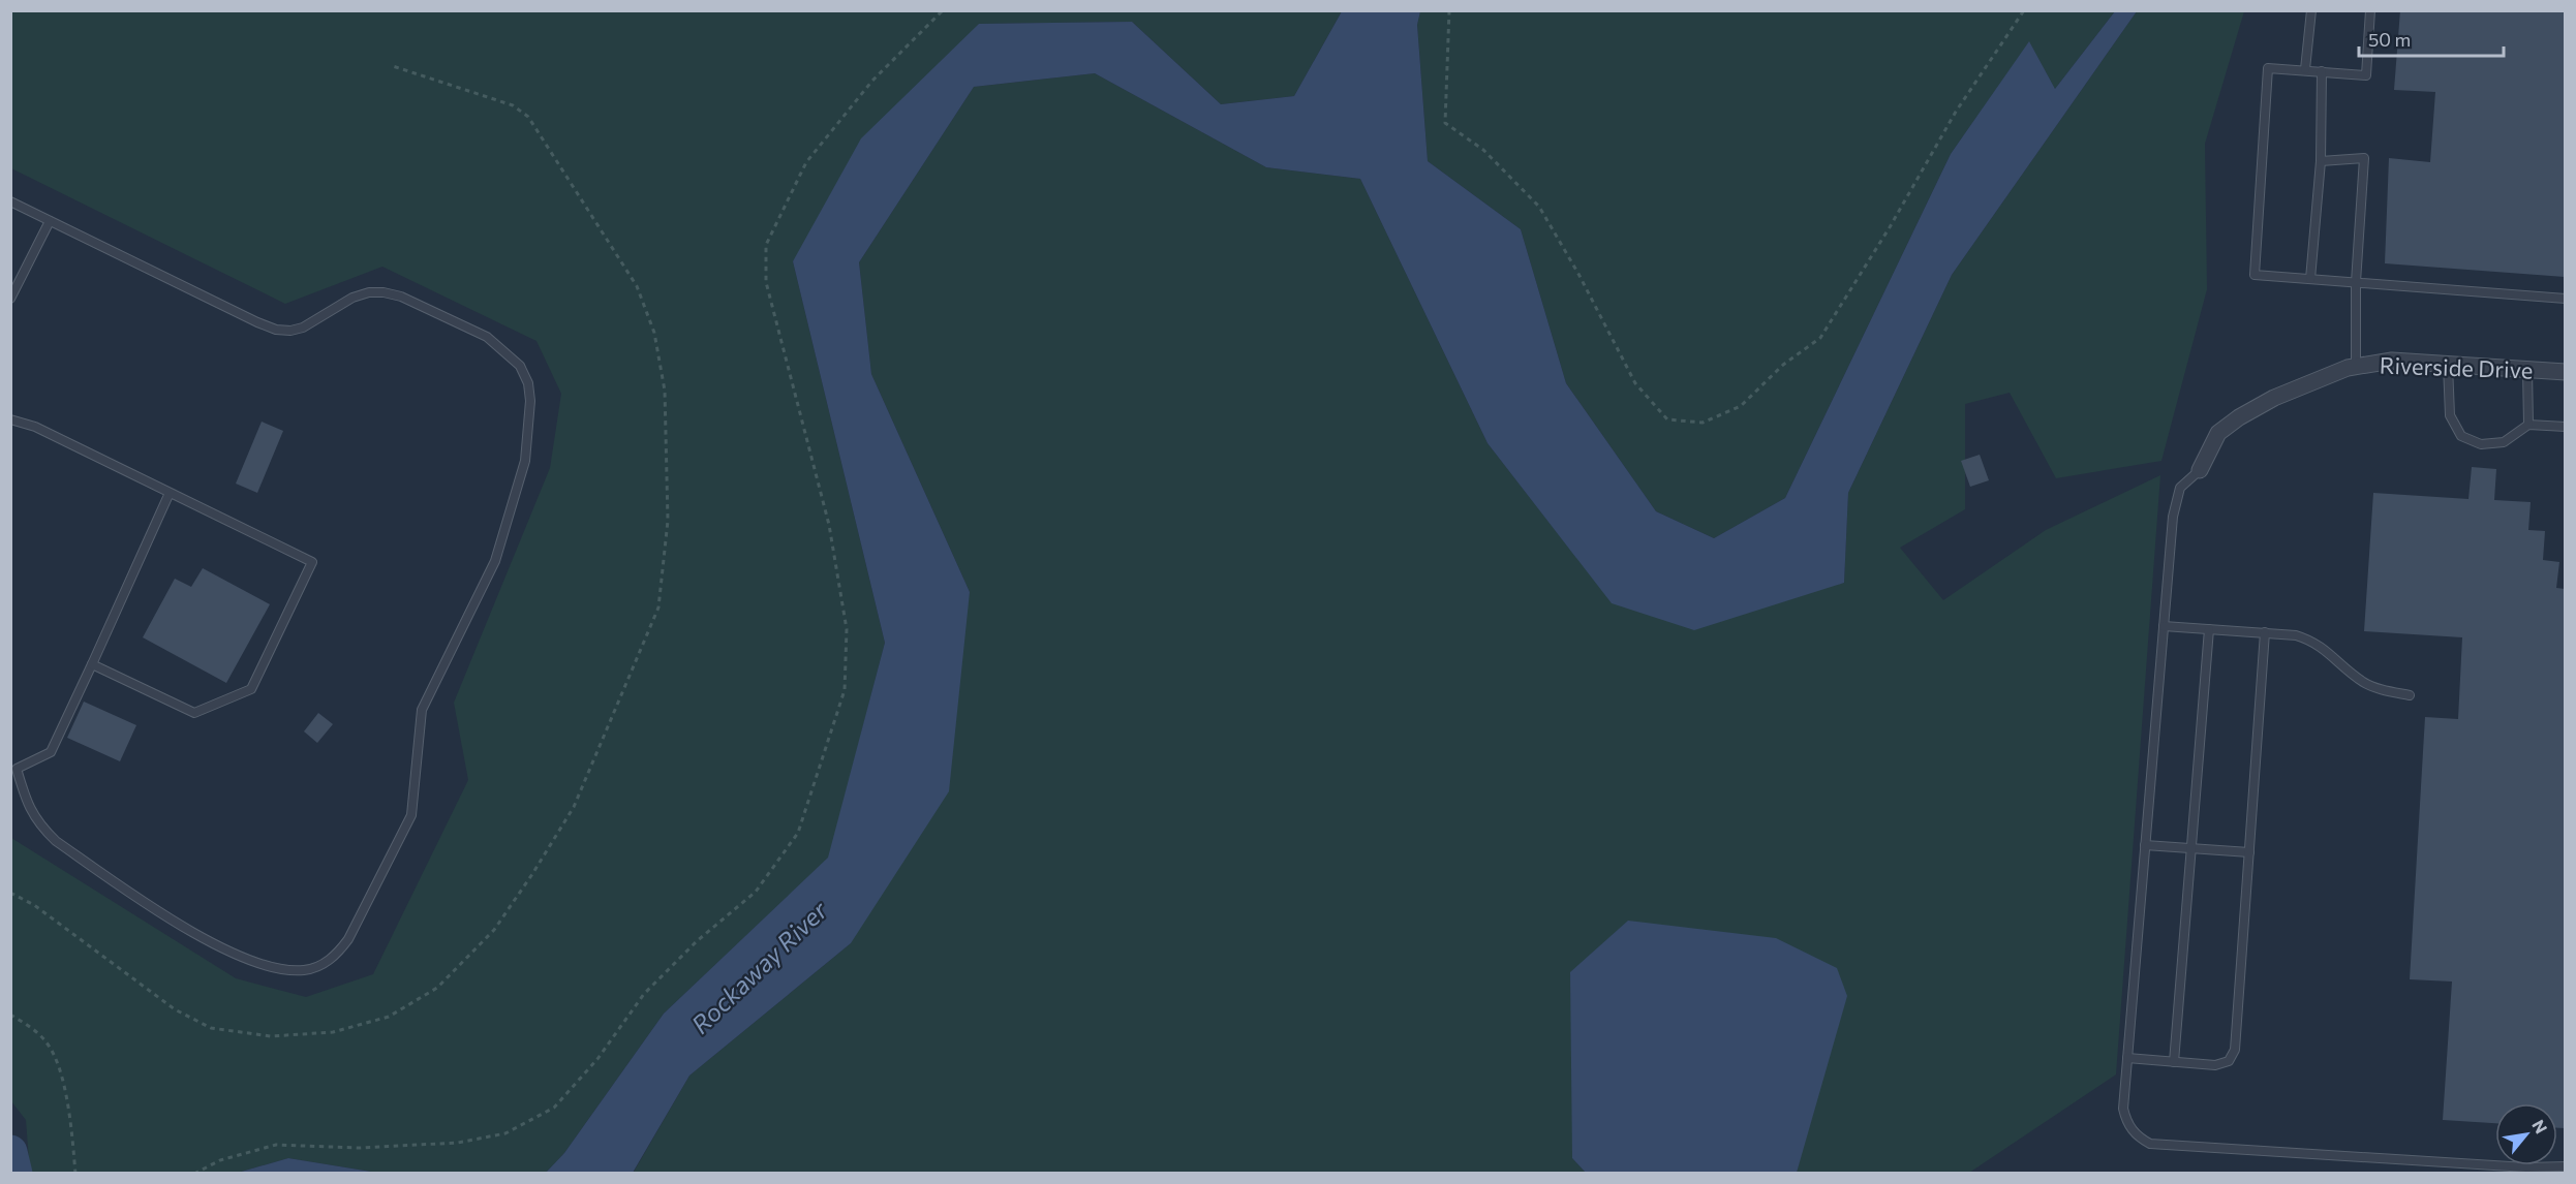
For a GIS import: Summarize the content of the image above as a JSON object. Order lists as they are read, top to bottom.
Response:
{
  "streets": {
    "street": ["Riverside Drive"]
  },
  "water": ["Rockaway River"],
  "scale_bar": "50 m",
  "north": "top right"
}
